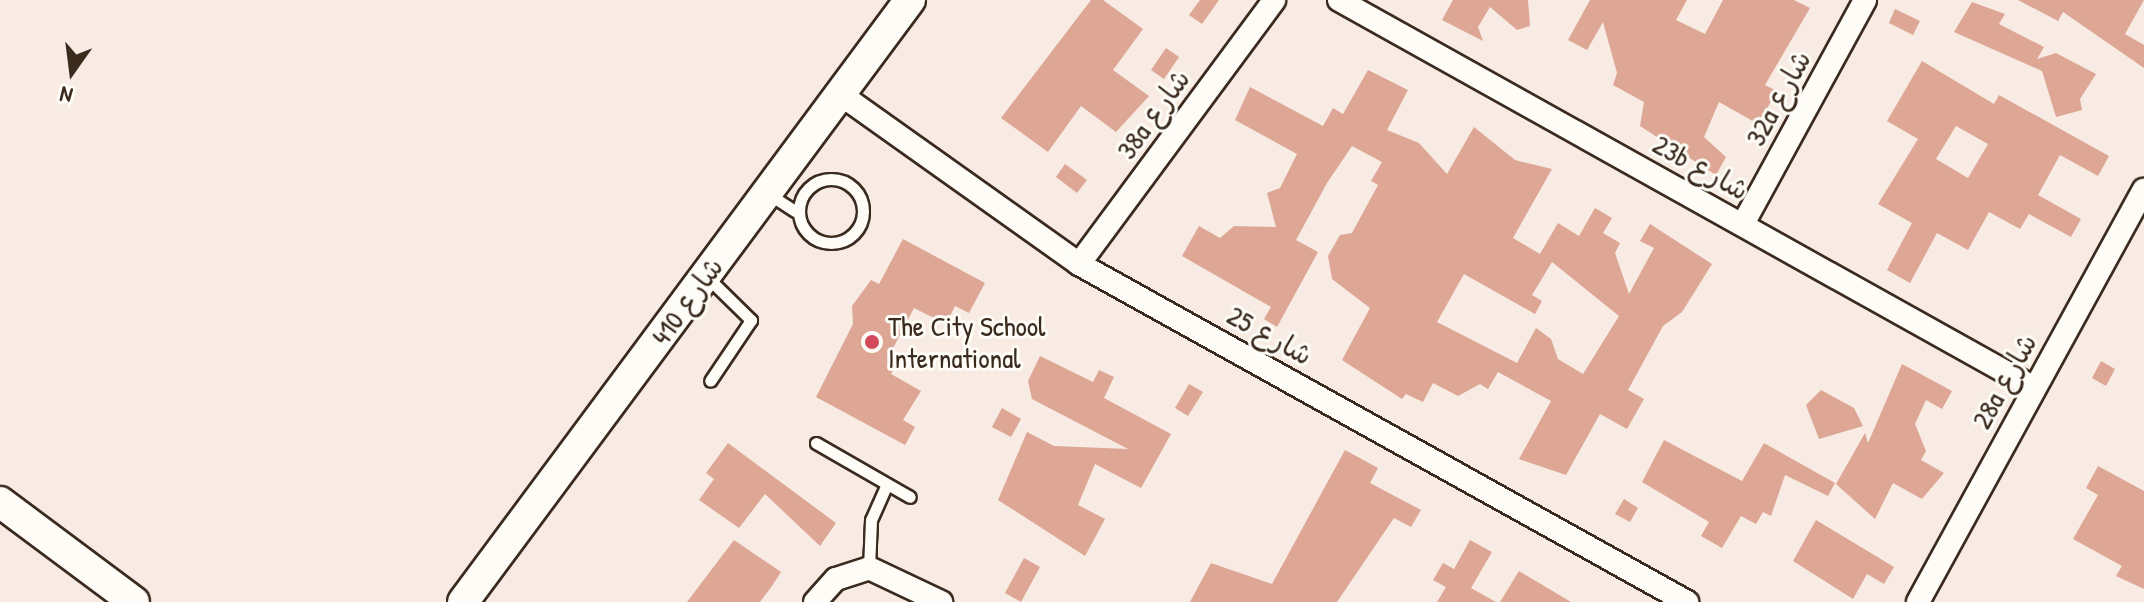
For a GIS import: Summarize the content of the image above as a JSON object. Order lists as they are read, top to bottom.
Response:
{
  "streets": {
    "street": [
      "32a شارع",
      "38a شارع",
      "23b شارع",
      "شارع 410",
      "شارع 25",
      "28a شارع"
    ]
  },
  "crossings": [
    ["32a شارع", "23b شارع"],
    ["38a شارع", "شارع 25"],
    ["23b شارع", "28a شارع"],
    ["شارع 410", "شارع 25"]
  ],
  "places": ["The City School International"],
  "north": "bottom"
}
